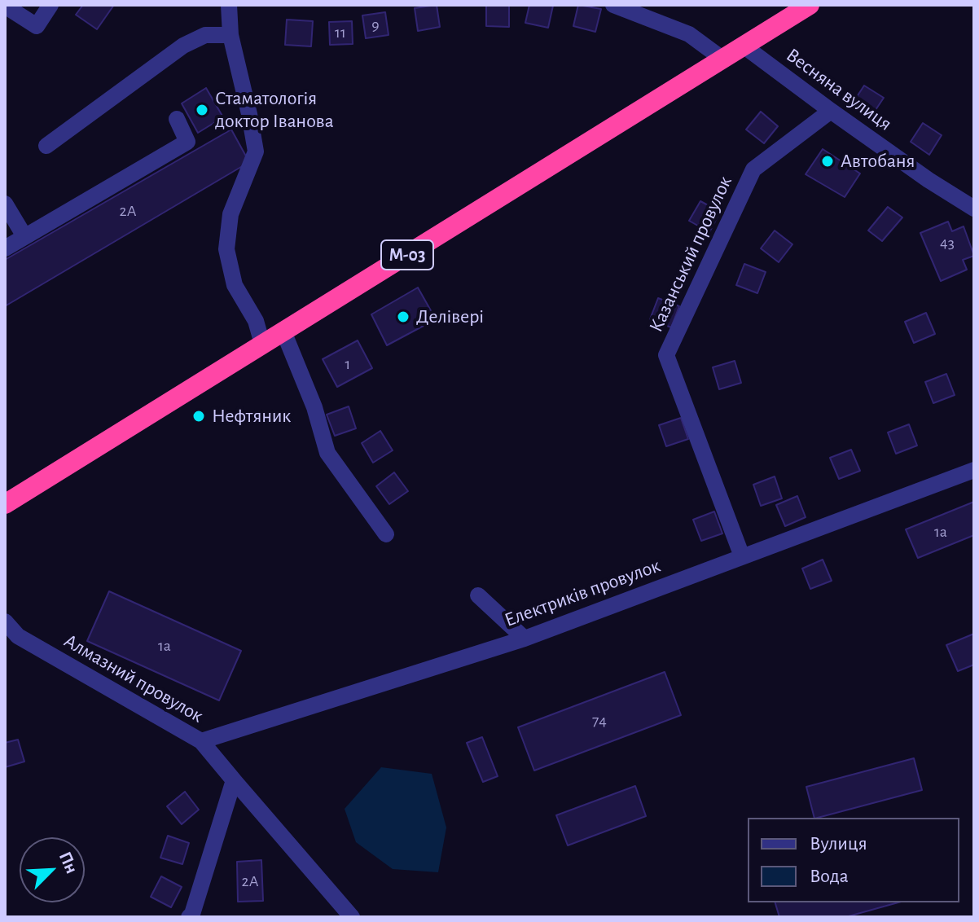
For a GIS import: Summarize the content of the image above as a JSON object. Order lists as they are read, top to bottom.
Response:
{
  "streets": {
    "highway": ["М-03"],
    "street": [
      "Весняна вулиця",
      "Казанський провулок",
      "Електриків провулок",
      "Алмазний провулок"
    ]
  },
  "crossings": [
    ["Весняна вулиця", "Казанський провулок"],
    ["Весняна вулиця", "М-03"],
    ["Казанський провулок", "Електриків провулок"],
    ["Електриків провулок", "Алмазний провулок"]
  ],
  "places": [
    "Стаматологія доктор Іванова",
    "Автобаня",
    "Делівері",
    "Нефтяник"
  ],
  "house_numbers": [
    "9",
    "11",
    "2А",
    "43",
    "1",
    "1а",
    "1а",
    "74",
    "2А"
  ],
  "legend": ["Вулиця", "Вода"],
  "north": "top right"
}
